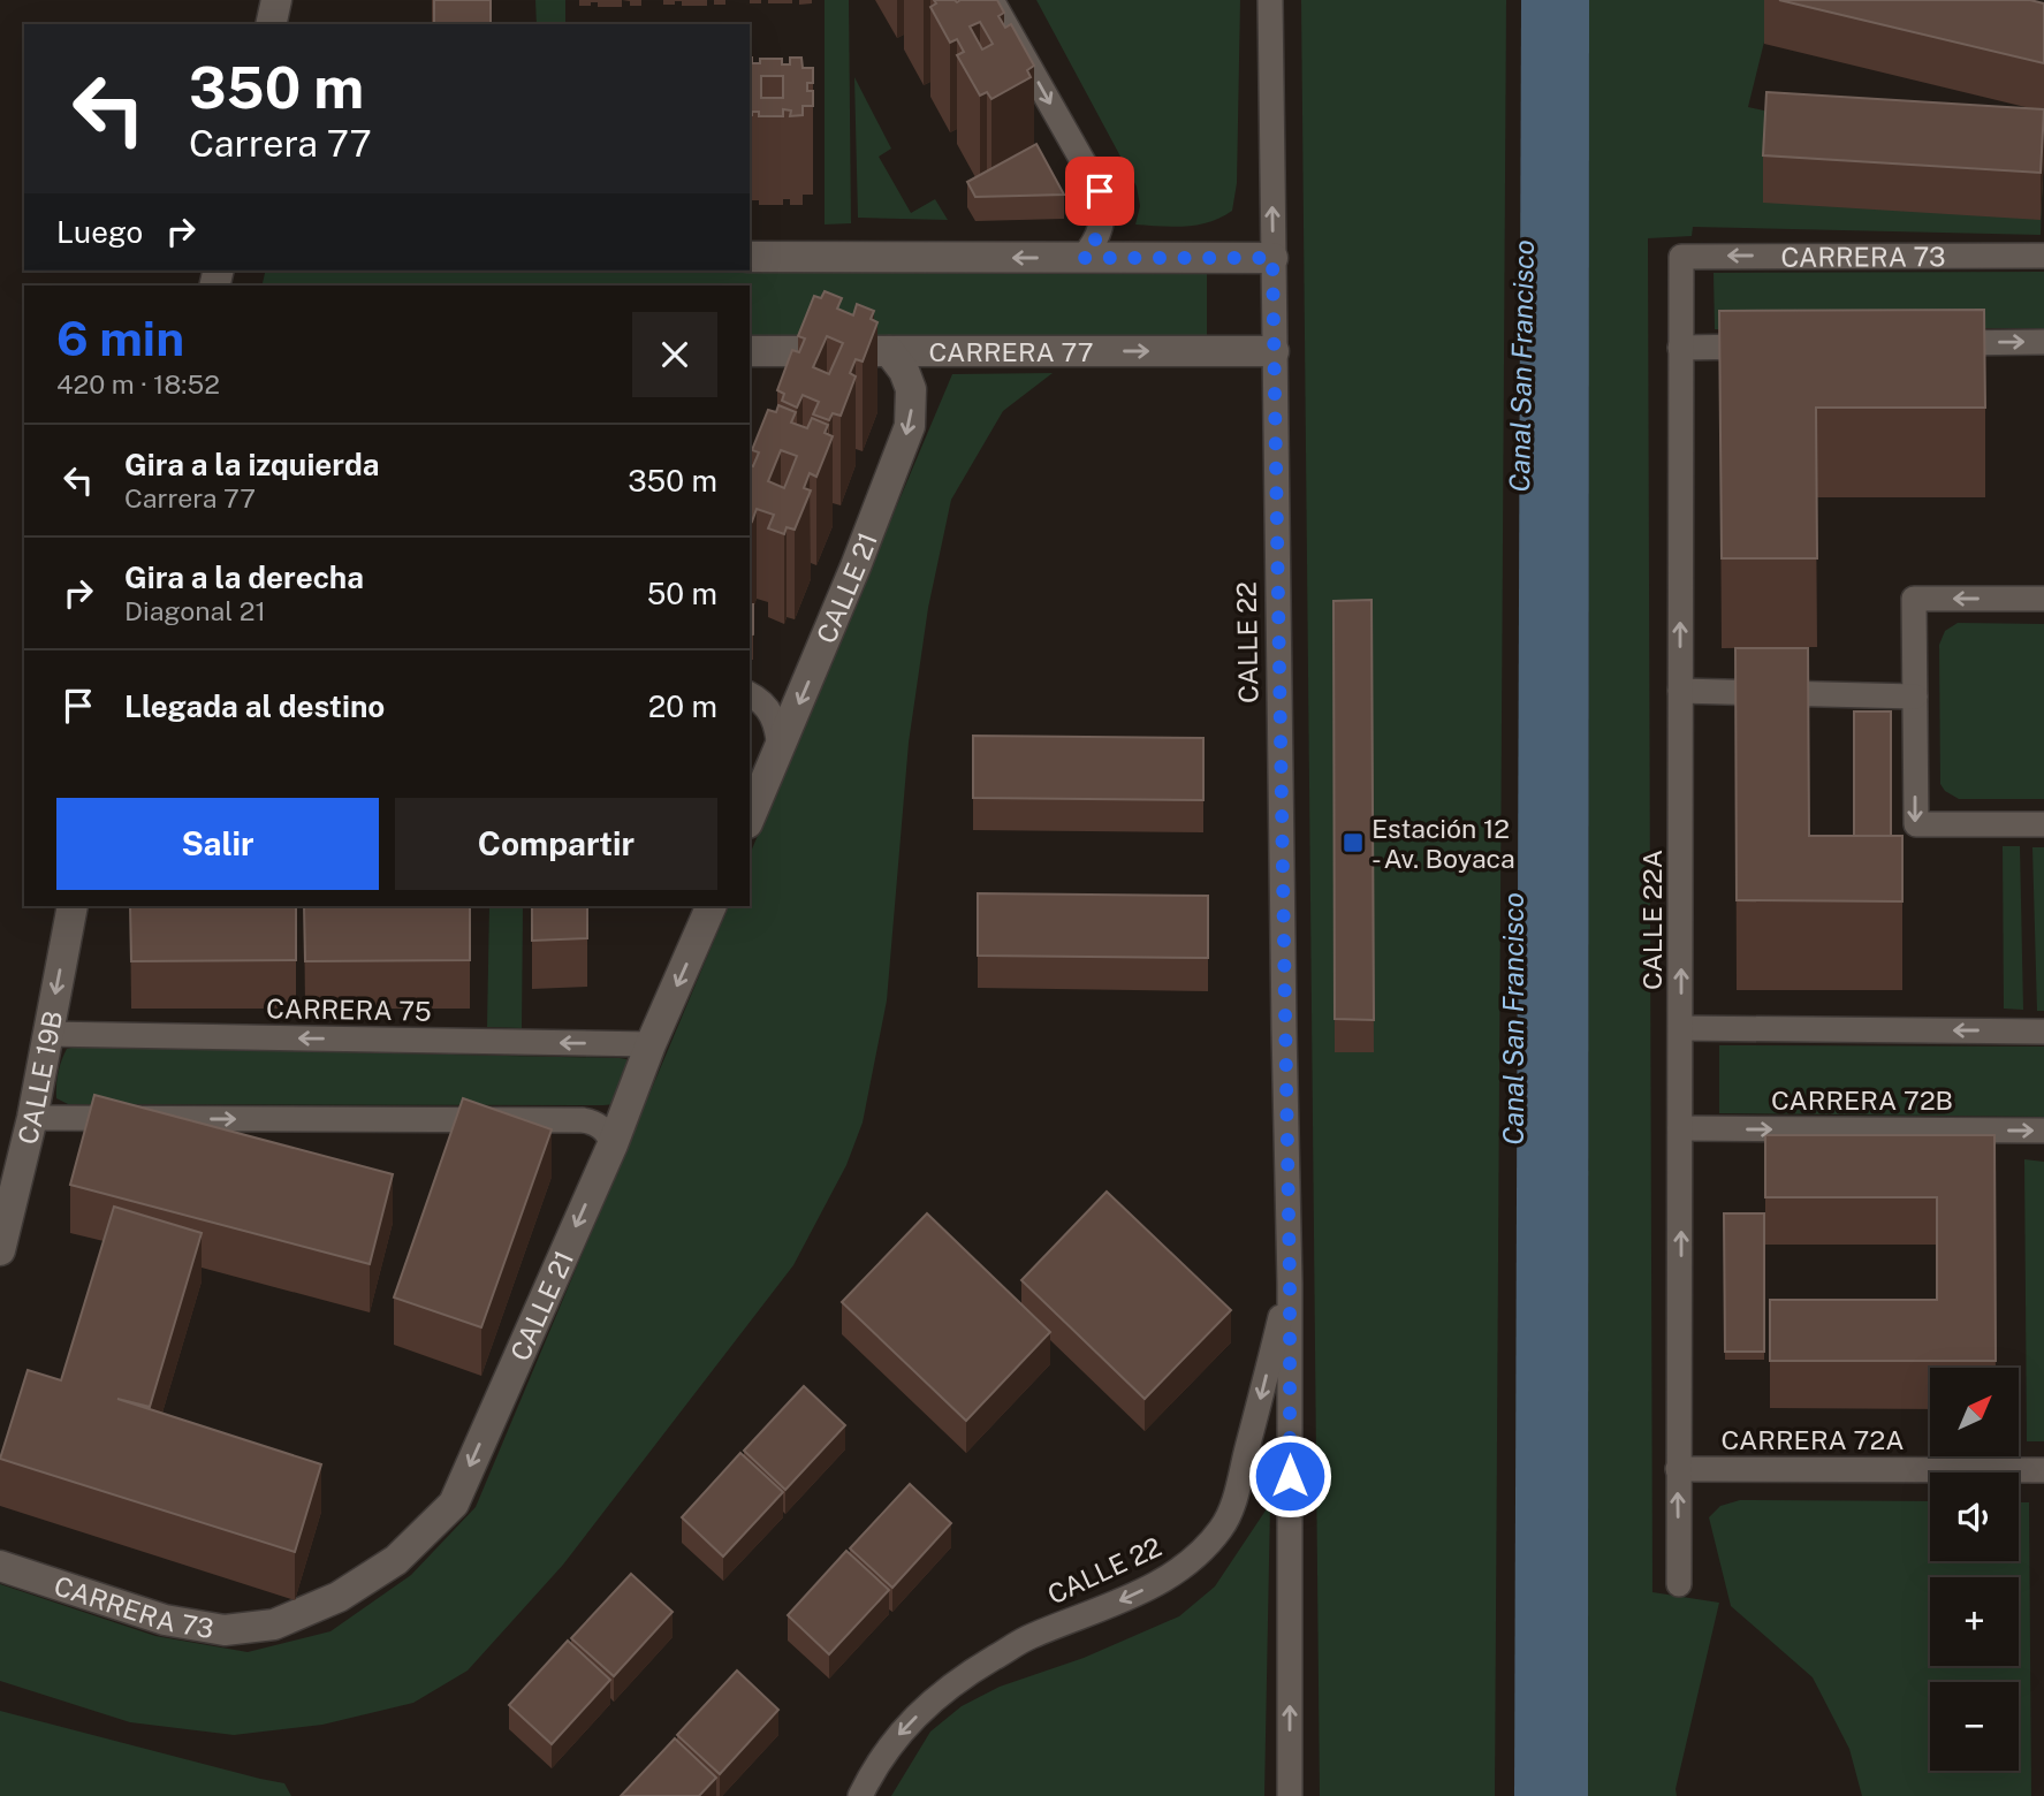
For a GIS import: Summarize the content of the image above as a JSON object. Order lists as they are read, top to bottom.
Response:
{
  "streets": {
    "street": [
      "CARRERA 73",
      "CARRERA 77",
      "CALLE 21",
      "CALLE 22",
      "CALLE 22A",
      "CARRERA 75",
      "CALLE 19B",
      "CARRERA 72B",
      "CARRERA 72A"
    ]
  },
  "crossings": [
    ["CARRERA 73", "CALLE 21"],
    ["CARRERA 73", "CALLE 22A"],
    ["CARRERA 77", "CALLE 21"],
    ["CARRERA 77", "CALLE 22"],
    ["CALLE 21", "CARRERA 75"],
    ["CALLE 22A", "CARRERA 72B"],
    ["CALLE 22A", "CARRERA 72A"],
    ["CARRERA 75", "CALLE 19B"]
  ],
  "one_way": ["CALLE 21", "CALLE 22A", "CALLE 19B"],
  "water": ["Canal San Francisco"],
  "places": {
    "transit": ["Estación 12 - Av. Boyaca"]
  },
  "north": "top right",
  "page": {
    "turn": ["350 m", "Carrera 77"],
    "then": "Luego",
    "heading": ["6 min", "420 m · 18:52"],
    "list": [
      {
        "name": "Gira a la izquierda",
        "note": "Carrera 77",
        "value": "350 m"
      },
      {
        "name": "Gira a la derecha",
        "note": "Diagonal 21",
        "value": "50 m"
      },
      {
        "name": "Llegada al destino",
        "value": "20 m"
      }
    ],
    "buttons": ["Salir", "Compartir"],
    "map_buttons": ["+", "−"]
  }
}
